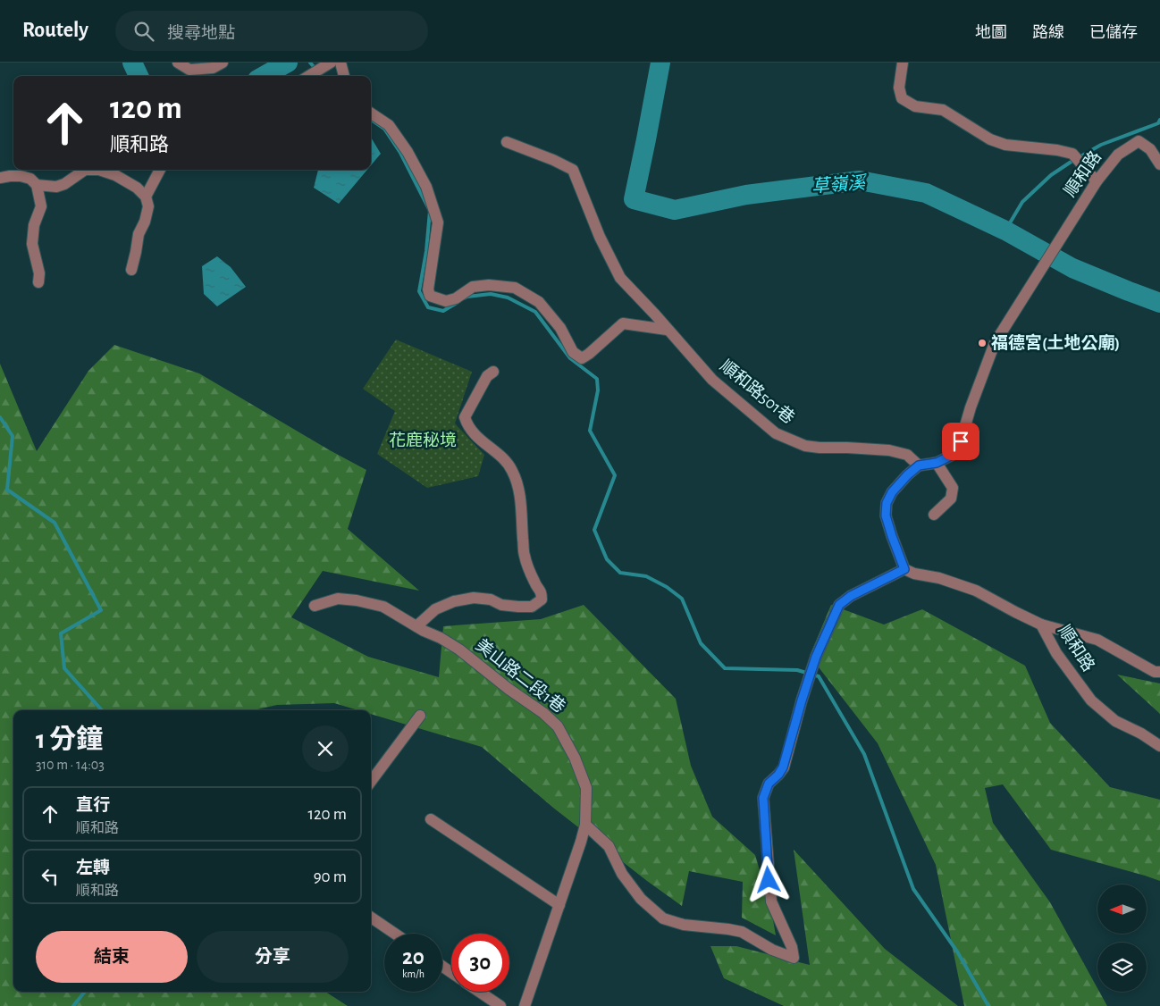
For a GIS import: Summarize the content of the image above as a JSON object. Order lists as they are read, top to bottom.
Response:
{
  "streets": {
    "street": ["順和路", "順和路501巷", "美山路二段1巷"]
  },
  "water": ["草嶺溪"],
  "parks": ["花鹿秘境"],
  "places": ["福德宮(土地公廟)"],
  "north": "left",
  "page": {
    "header": "Routely",
    "search": "搜尋地點",
    "nav": ["地圖", "路線", "已儲存"],
    "turn": ["120 m", "順和路"],
    "heading": ["1 分鐘", "310 m · 14:03"],
    "list": [
      {
        "name": "直行",
        "note": "順和路",
        "value": "120 m"
      },
      {
        "name": "左轉",
        "note": "順和路",
        "value": "90 m"
      }
    ],
    "buttons": ["結束", "分享"],
    "speed": "20 km/h",
    "limit": "30"
  }
}
